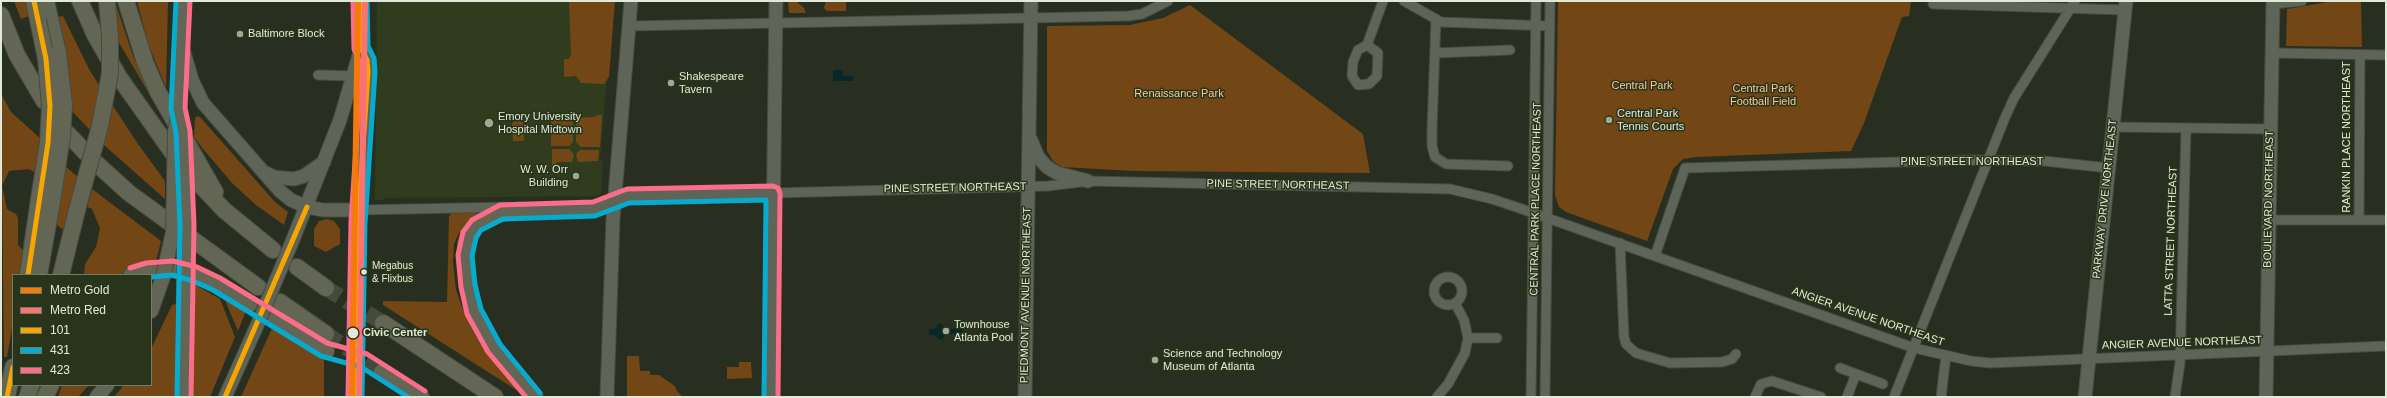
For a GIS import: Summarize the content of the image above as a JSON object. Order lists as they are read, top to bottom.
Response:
{
  "streets": {
    "main road": [
      "PINE STREET NORTHEAST",
      "PARKWAY DRIVE NORTHEAST",
      "BOULEVARD NORTHEAST",
      "PIEDMONT AVENUE NORTHEAST"
    ],
    "street": [
      "RANKIN PLACE NORTHEAST",
      "CENTRAL PARK PLACE NORTHEAST",
      "LATTA STREET NORTHEAST",
      "ANGIER AVENUE NORTHEAST"
    ]
  },
  "crossings": [
    ["PINE STREET NORTHEAST", "CENTRAL PARK PLACE NORTHEAST"],
    ["PINE STREET NORTHEAST", "PARKWAY DRIVE NORTHEAST"],
    ["PINE STREET NORTHEAST", "PIEDMONT AVENUE NORTHEAST"],
    ["PINE STREET NORTHEAST", "ANGIER AVENUE NORTHEAST"],
    ["CENTRAL PARK PLACE NORTHEAST", "ANGIER AVENUE NORTHEAST"],
    ["PARKWAY DRIVE NORTHEAST", "ANGIER AVENUE NORTHEAST"],
    ["BOULEVARD NORTHEAST", "ANGIER AVENUE NORTHEAST"],
    ["LATTA STREET NORTHEAST", "ANGIER AVENUE NORTHEAST"]
  ],
  "parks": ["Central Park", "Central Park Football Field", "Renaissance Park"],
  "places": [
    "Baltimore Block",
    "Shakespeare Tavern",
    "Central Park Tennis Courts",
    "Emory University Hospital Midtown",
    "W. W. Orr Building",
    "Megabus & Flixbus",
    "Townhouse Atlanta Pool",
    "Civic Center",
    "Science and Technology Museum of Atlanta"
  ],
  "lines": [
    "metro line Gold",
    "metro line Red",
    "transit line 101",
    "transit line 431",
    "transit line 423"
  ],
  "legend": [
    "Metro Gold",
    "Metro Red",
    "101",
    "431",
    "423"
  ]
}
